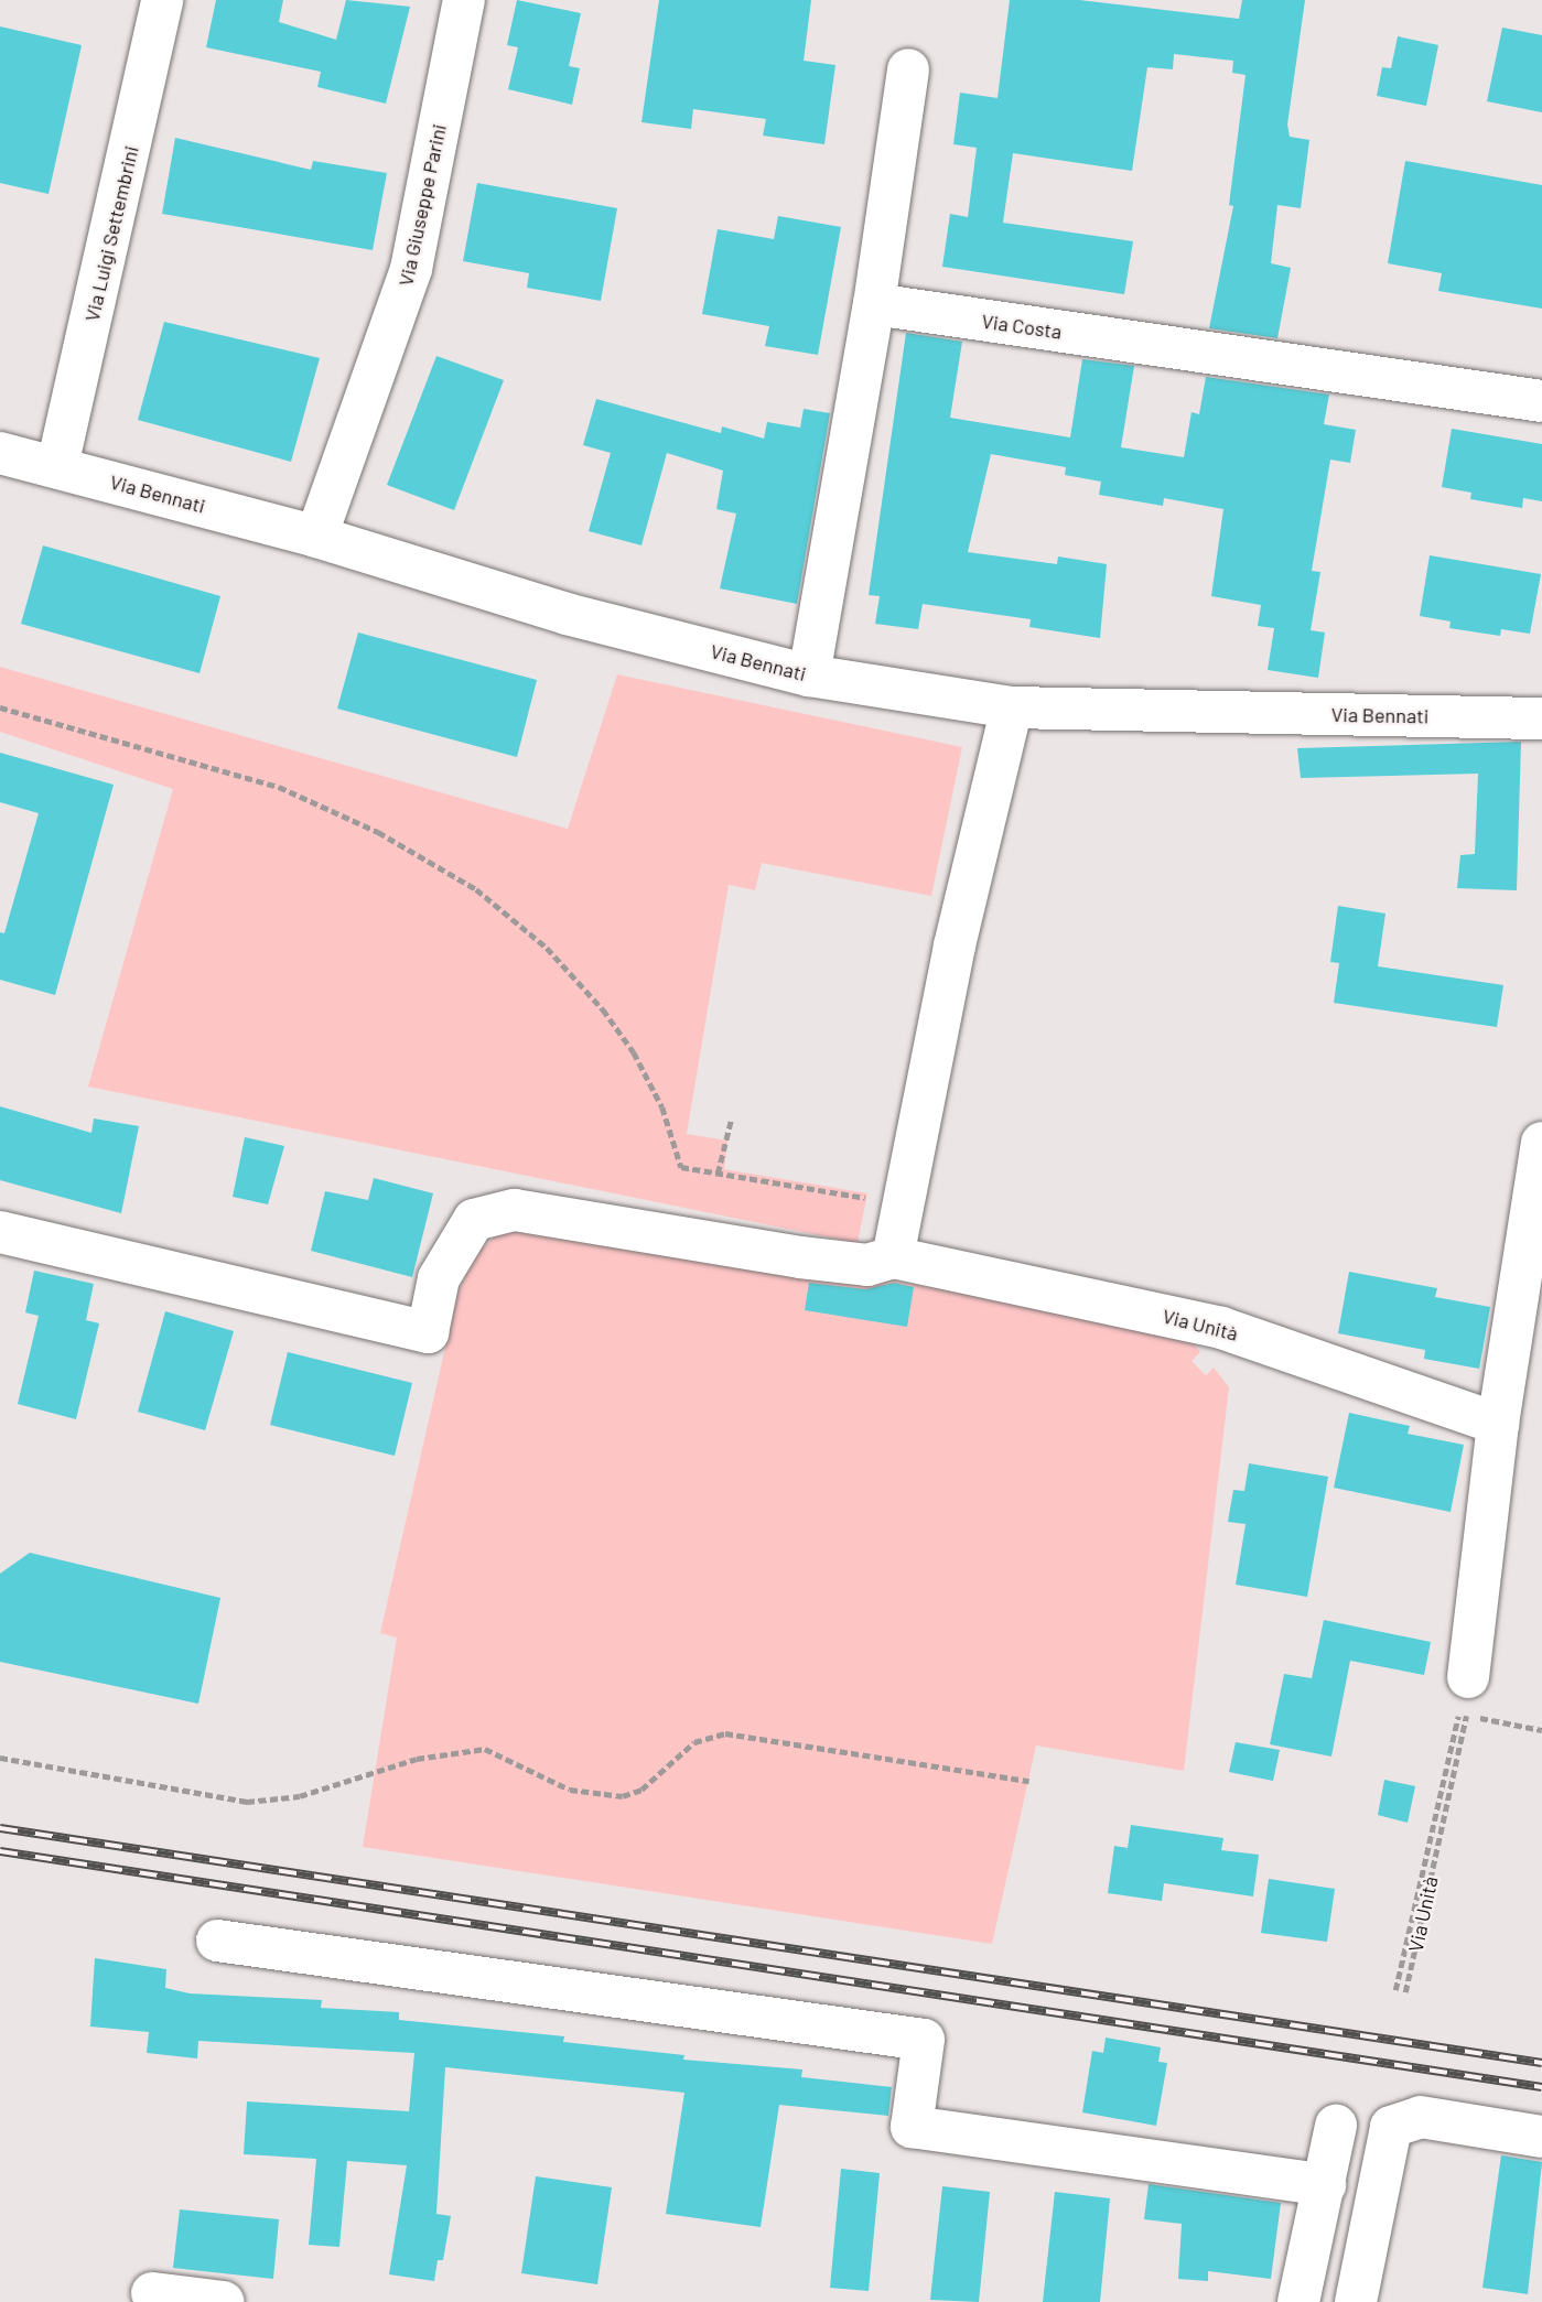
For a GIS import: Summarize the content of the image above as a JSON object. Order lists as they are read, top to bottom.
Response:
{
  "streets": {
    "street": [
      "Via Giuseppe Parini",
      "Via Luigi Settembrini",
      "Via Costa",
      "Via Bennati",
      "Via Unità"
    ]
  },
  "crossings": [
    ["Via Giuseppe Parini", "Via Bennati"],
    ["Via Luigi Settembrini", "Via Bennati"]
  ]
}
